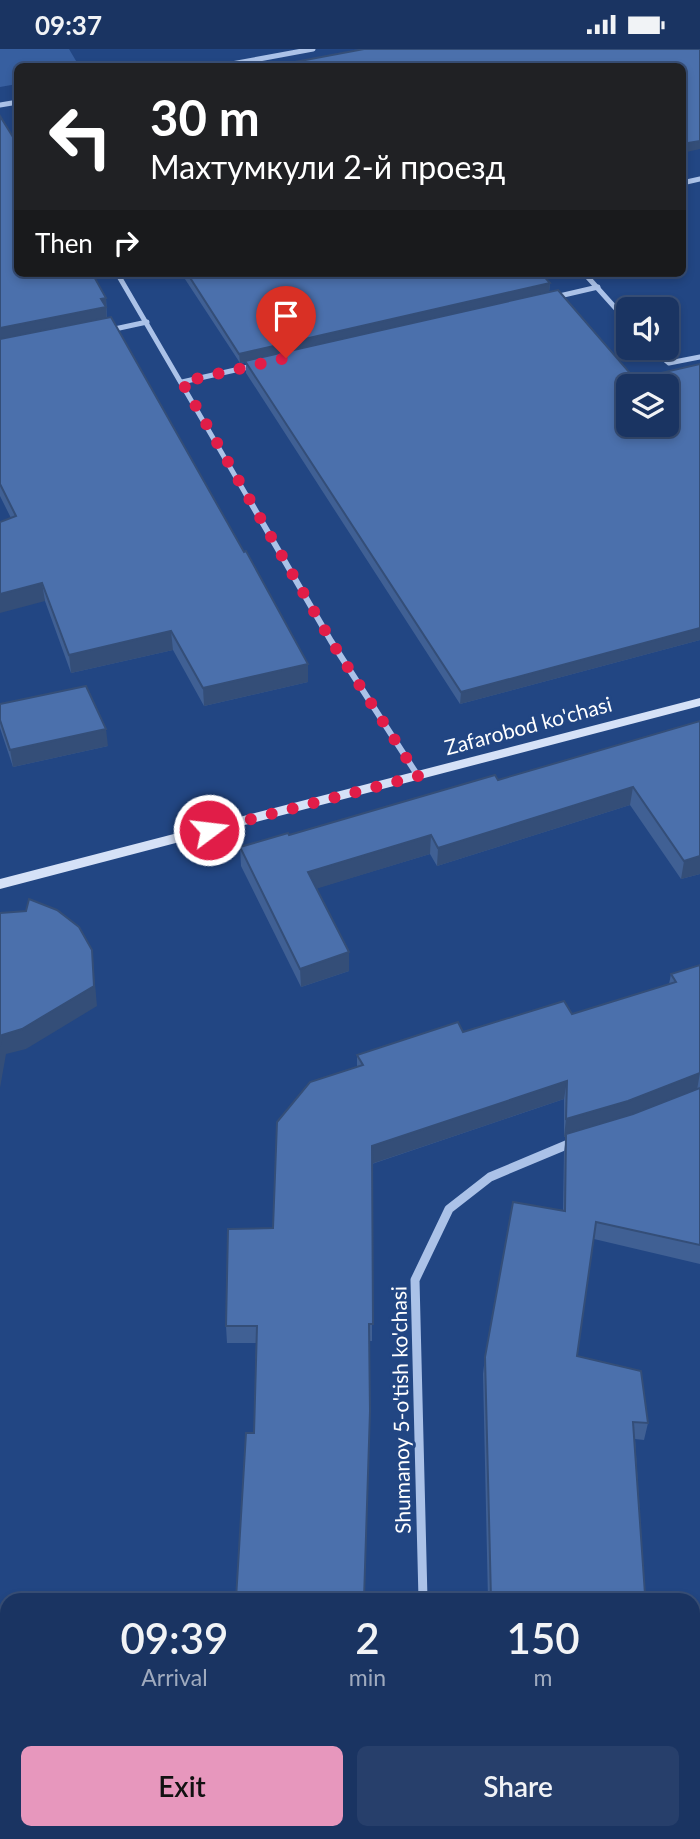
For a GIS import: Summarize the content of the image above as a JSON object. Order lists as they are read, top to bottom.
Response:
{
  "streets": {
    "street": ["Zafarobod ko'chasi", "Shumanoy 5-o'tish ko'chasi"]
  },
  "page": {
    "status": "09:37",
    "turn": ["30 m", "Махтумкули 2-й проезд"],
    "then": "Then",
    "eta": [
      "09:39",
      "Arrival",
      "2",
      "min",
      "150",
      "m"
    ],
    "buttons": ["Exit", "Share"]
  }
}
